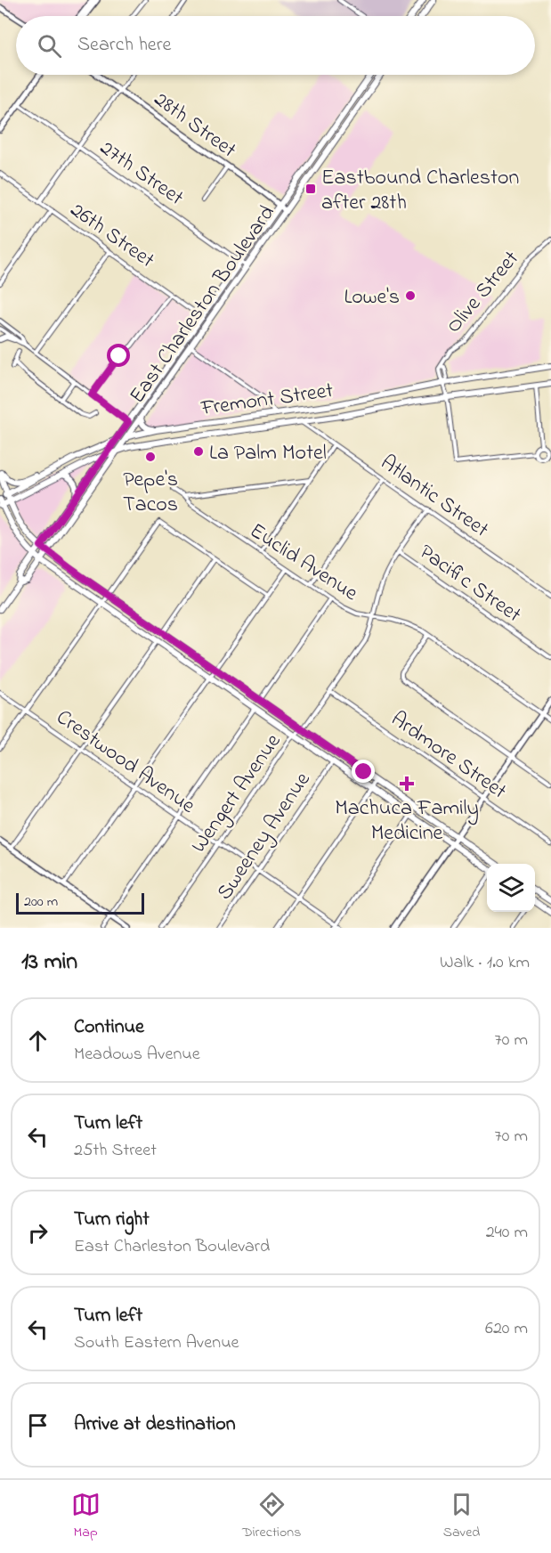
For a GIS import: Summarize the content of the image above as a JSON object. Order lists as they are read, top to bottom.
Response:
{
  "streets": {
    "main road": ["East Charleston Boulevard", "Fremont Street"],
    "street": [
      "28th Street",
      "27th Street",
      "26th Street",
      "Olive Street",
      "Atlantic Street",
      "Euclid Avenue",
      "Pacific Street",
      "Ardmore Street",
      "Crestwood Avenue",
      "Wengert Avenue",
      "Sweeney Avenue"
    ]
  },
  "crossings": [
    ["28th Street", "East Charleston Boulevard"],
    ["27th Street", "East Charleston Boulevard"],
    ["26th Street", "East Charleston Boulevard"],
    ["Olive Street", "Fremont Street"],
    ["East Charleston Boulevard", "Fremont Street"],
    ["Fremont Street", "Atlantic Street"],
    ["Atlantic Street", "Wengert Avenue"],
    ["Euclid Avenue", "Wengert Avenue"],
    ["Pacific Street", "Wengert Avenue"],
    ["Ardmore Street", "Wengert Avenue"],
    ["Crestwood Avenue", "Wengert Avenue"],
    ["Crestwood Avenue", "Sweeney Avenue"]
  ],
  "places": {
    "transit": ["Eastbound Charleston after 28th"],
    "other": ["Lowe's", "La Palm Motel", "Pepe's Tacos"],
    "health": ["Machuca Family Medicine"]
  },
  "scale_bar": "200 m",
  "page": {
    "search": "Search here",
    "scale": "200 m",
    "heading": ["13 min", "Walk · 1.0 km"],
    "list": [
      ["Continue", "Meadows Avenue", "70 m"],
      ["Turn left", "25th Street", "70 m"],
      ["Turn right", "East Charleston Boulevard", "240 m"],
      ["Turn left", "South Eastern Avenue", "620 m"],
      "Arrive at destination"
    ],
    "nav": ["Map", "Directions", "Saved"]
  }
}
